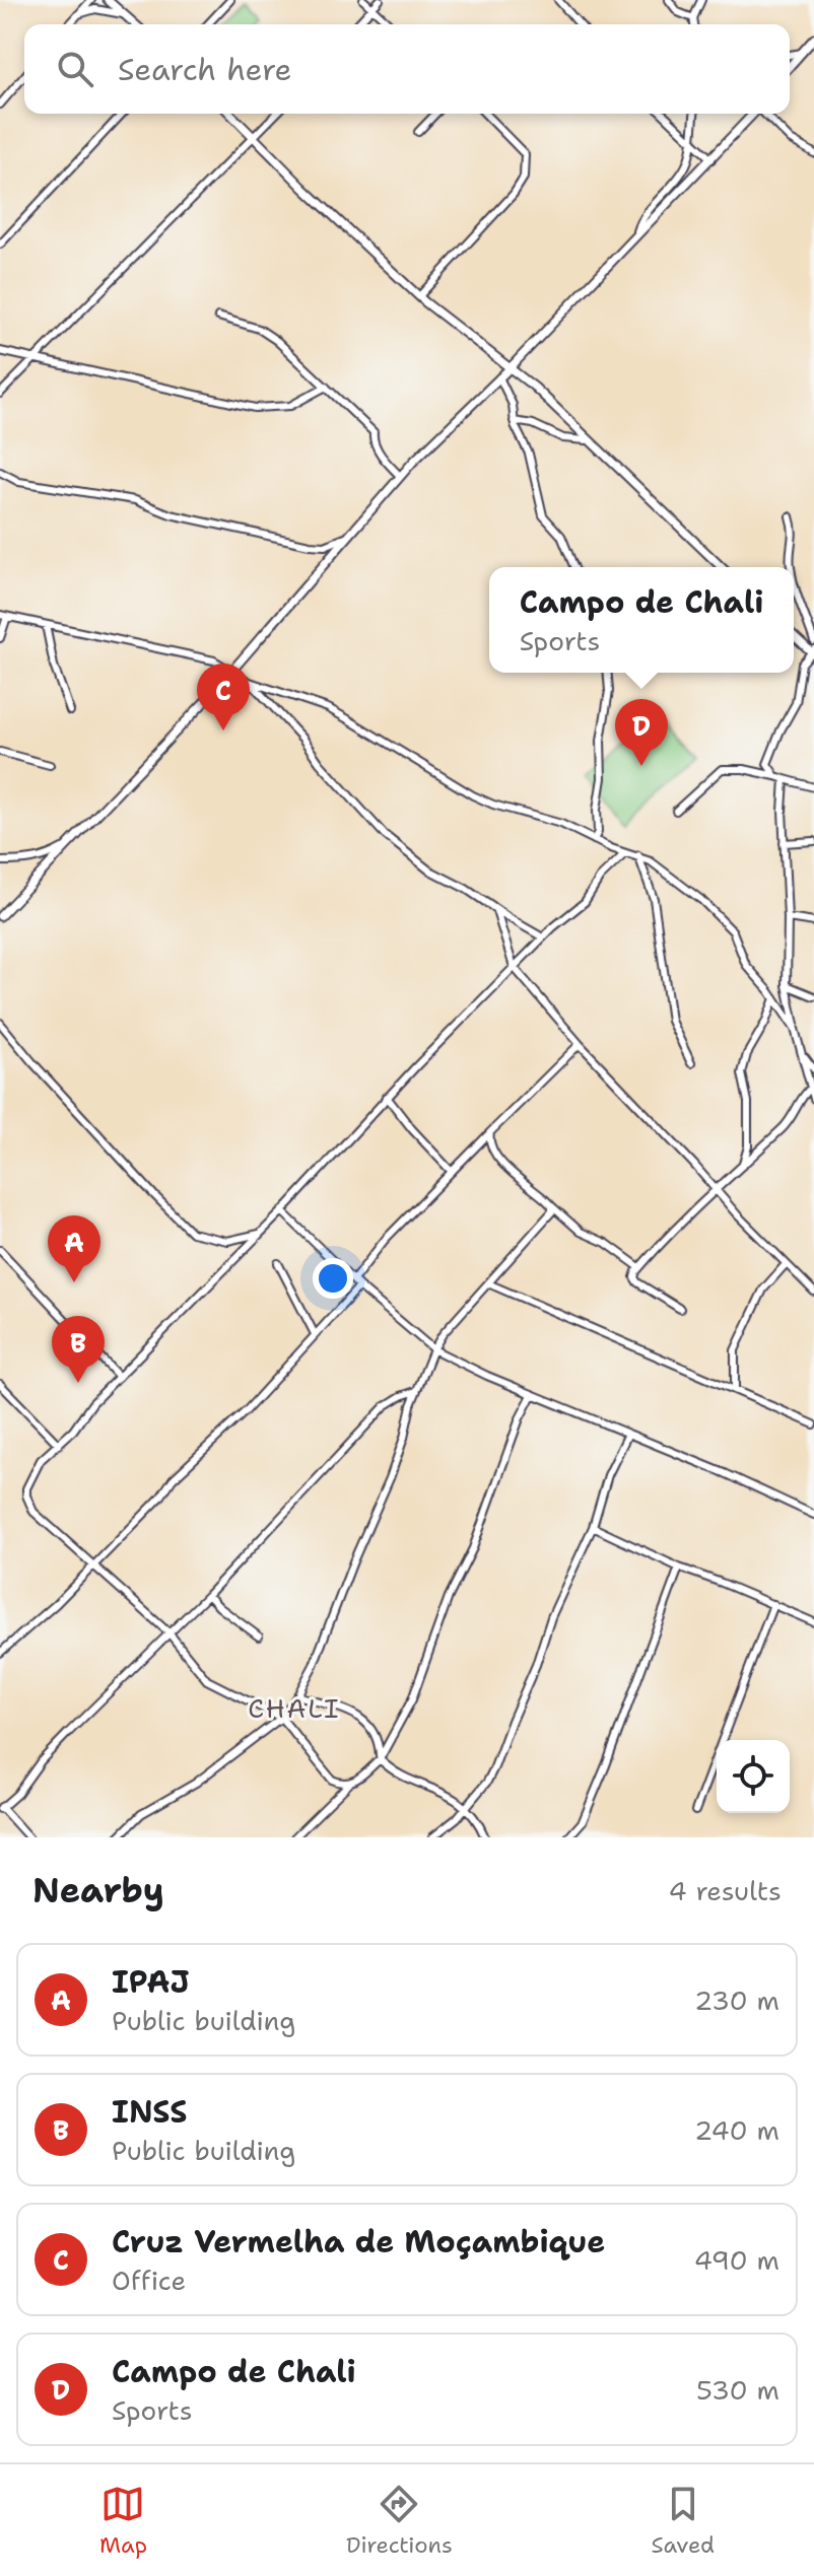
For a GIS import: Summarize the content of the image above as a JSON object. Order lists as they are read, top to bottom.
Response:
{
  "districts": ["CHALI"],
  "page": {
    "search": "Search here",
    "popup": ["Campo de Chali", "Sports"],
    "pins": [
      "C",
      "D",
      "A",
      "B"
    ],
    "heading": ["Nearby", "4 results"],
    "list": [
      {
        "mark": "A",
        "name": "IPAJ",
        "note": "Public building",
        "value": "230 m"
      },
      {
        "mark": "B",
        "name": "INSS",
        "note": "Public building",
        "value": "240 m"
      },
      {
        "mark": "C",
        "name": "Cruz Vermelha de Moçambique",
        "note": "Office",
        "value": "490 m"
      },
      {
        "mark": "D",
        "name": "Campo de Chali",
        "note": "Sports",
        "value": "530 m"
      }
    ],
    "nav": ["Map", "Directions", "Saved"]
  }
}
